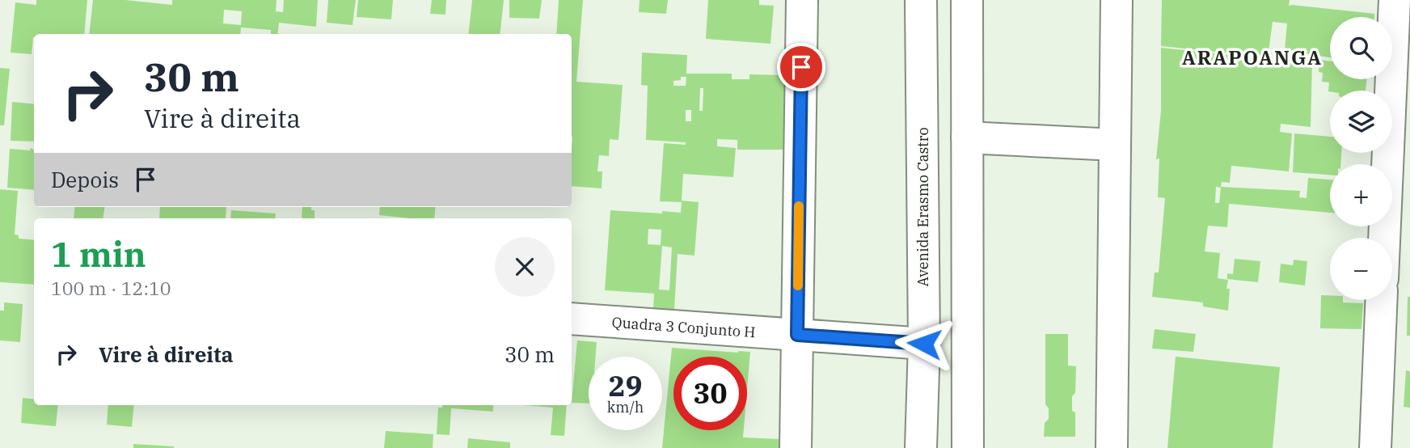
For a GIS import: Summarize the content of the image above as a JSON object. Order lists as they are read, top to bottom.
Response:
{
  "streets": {
    "street": ["Avenida Erasmo Castro", "Quadra 3 Conjunto H"]
  },
  "crossings": [
    ["Avenida Erasmo Castro", "Quadra 3 Conjunto H"]
  ],
  "districts": ["ARAPOANGA"],
  "page": {
    "map_buttons": ["+", "−"],
    "turn": ["30 m", "Vire à direita"],
    "then": "Depois",
    "heading": ["1 min", "100 m · 12:10"],
    "list": [
      {
        "name": "Vire à direita",
        "value": "30 m"
      }
    ],
    "speed": "29 km/h",
    "limit": "30"
  }
}
